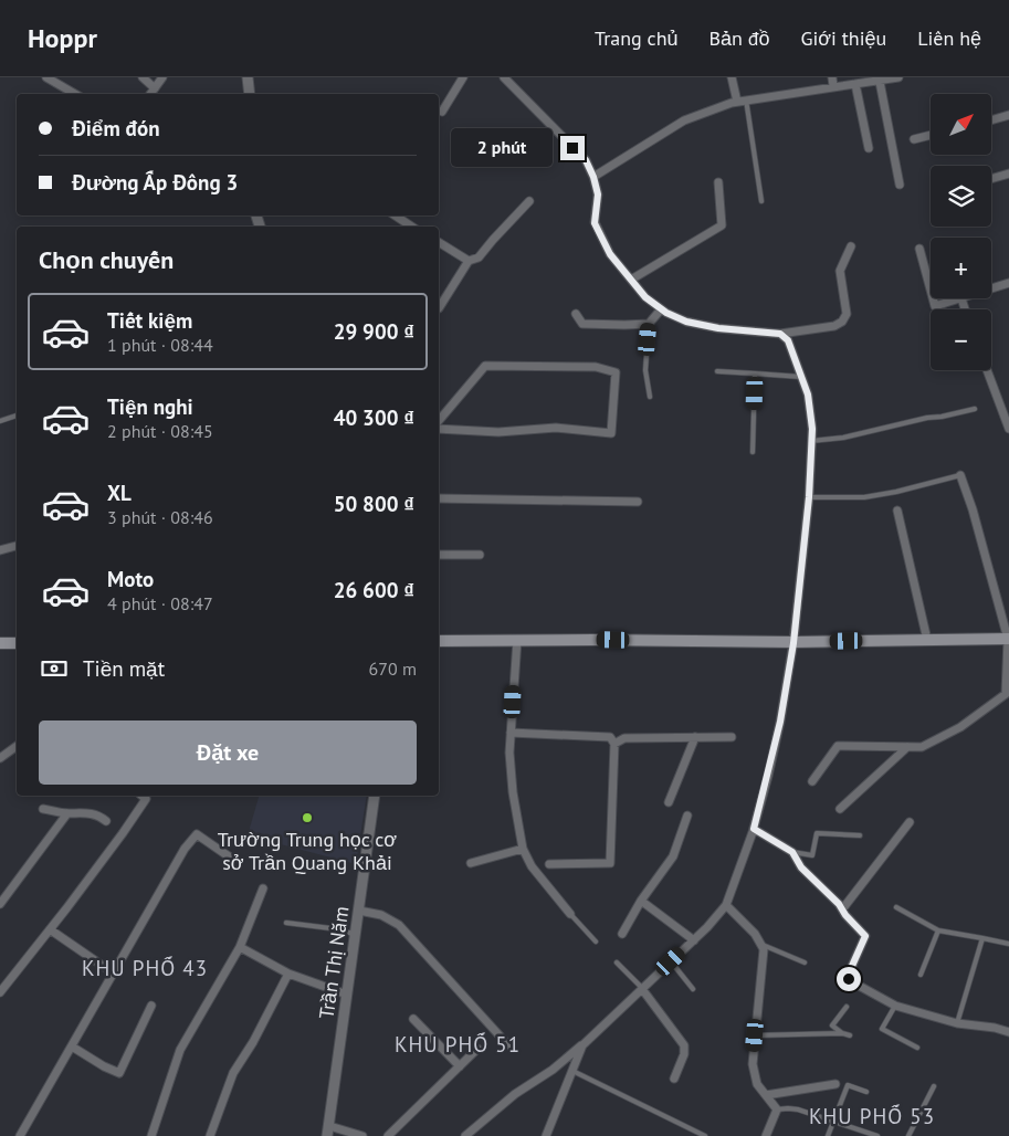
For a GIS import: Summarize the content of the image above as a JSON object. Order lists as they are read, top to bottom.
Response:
{
  "streets": {
    "street": ["Trần Thị Năm"]
  },
  "districts": ["KHU PHỐ 43", "KHU PHỐ 51", "KHU PHỐ 53"],
  "places": ["Trường Trung học cơ sở Trần Quang Khải"],
  "north": "top right",
  "page": {
    "header": "Hoppr",
    "nav": [
      "Trang chủ",
      "Bản đồ",
      "Giới thiệu",
      "Liên hệ"
    ],
    "map_buttons": ["+", "−"],
    "banner": ["Điểm đón", "Đường Ấp Đông 3"],
    "bubble": "2 phút",
    "heading": "Chọn chuyến",
    "list": [
      {
        "name": "Tiết kiệm",
        "note": "1 phút · 08:44",
        "value": "29 900 ₫"
      },
      {
        "name": "Tiện nghi",
        "note": "2 phút · 08:45",
        "value": "40 300 ₫"
      },
      {
        "name": "XL",
        "note": "3 phút · 08:46",
        "value": "50 800 ₫"
      },
      {
        "name": "Moto",
        "note": "4 phút · 08:47",
        "value": "26 600 ₫"
      }
    ],
    "pay": ["Tiền mặt", "670 m"],
    "buttons": "Đặt xe"
  }
}
